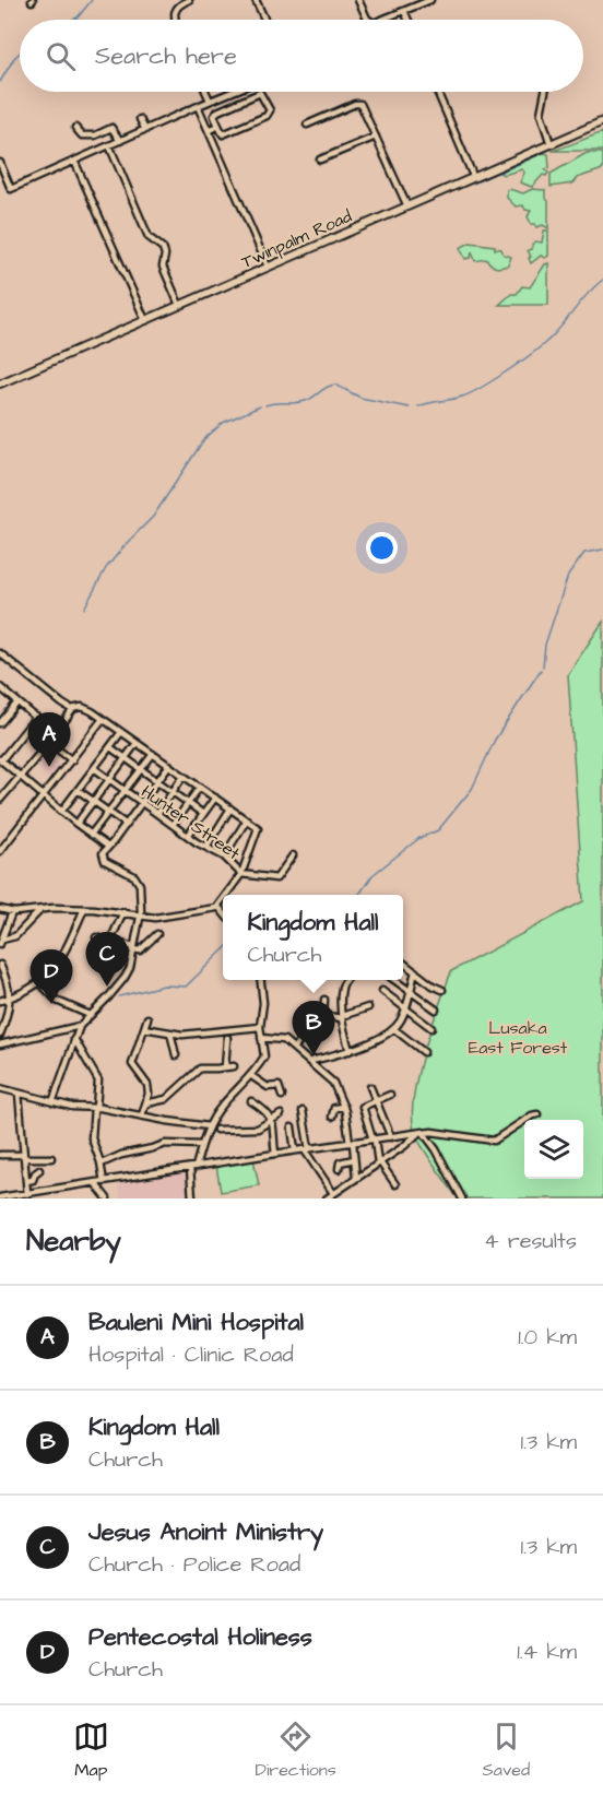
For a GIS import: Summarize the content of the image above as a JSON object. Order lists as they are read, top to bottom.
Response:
{
  "streets": {
    "main road": ["Twinpalm Road"],
    "street": ["Hunter Street"]
  },
  "parks": ["Lusaka East Forest"],
  "page": {
    "search": "Search here",
    "pins": [
      "A",
      "C",
      "D",
      "B"
    ],
    "popup": ["Kingdom Hall", "Church"],
    "heading": ["Nearby", "4 results"],
    "list": [
      {
        "mark": "A",
        "name": "Bauleni Mini Hospital",
        "note": "Hospital · Clinic Road",
        "value": "1.0 km"
      },
      {
        "mark": "B",
        "name": "Kingdom Hall",
        "note": "Church",
        "value": "1.3 km"
      },
      {
        "mark": "C",
        "name": "Jesus Anoint Ministry",
        "note": "Church · Police Road",
        "value": "1.3 km"
      },
      {
        "mark": "D",
        "name": "Pentecostal Holiness",
        "note": "Church",
        "value": "1.4 km"
      }
    ],
    "nav": ["Map", "Directions", "Saved"]
  }
}
